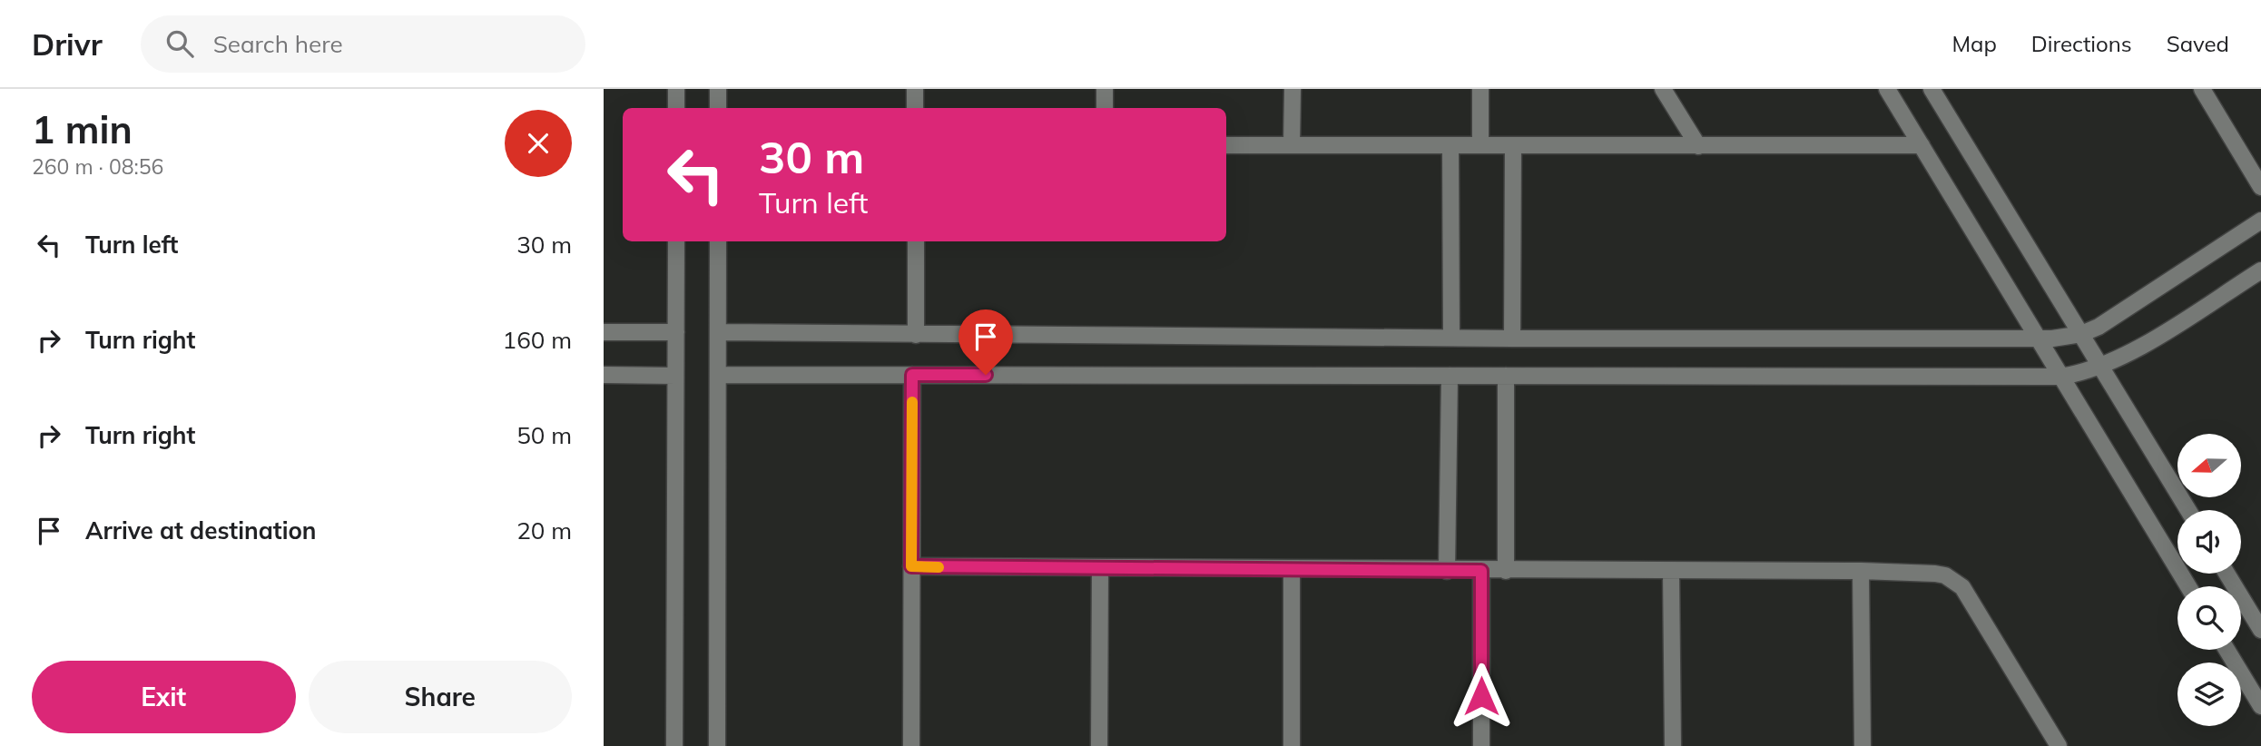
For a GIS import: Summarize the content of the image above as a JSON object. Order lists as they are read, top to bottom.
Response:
{
  "north": "left",
  "page": {
    "header": "Drivr",
    "search": "Search here",
    "nav": ["Map", "Directions", "Saved"],
    "heading": ["1 min", "260 m · 08:56"],
    "turn": ["30 m", "Turn left"],
    "list": [
      {
        "name": "Turn left",
        "value": "30 m"
      },
      {
        "name": "Turn right",
        "value": "160 m"
      },
      {
        "name": "Turn right",
        "value": "50 m"
      },
      {
        "name": "Arrive at destination",
        "value": "20 m"
      }
    ],
    "buttons": ["Exit", "Share"]
  }
}
